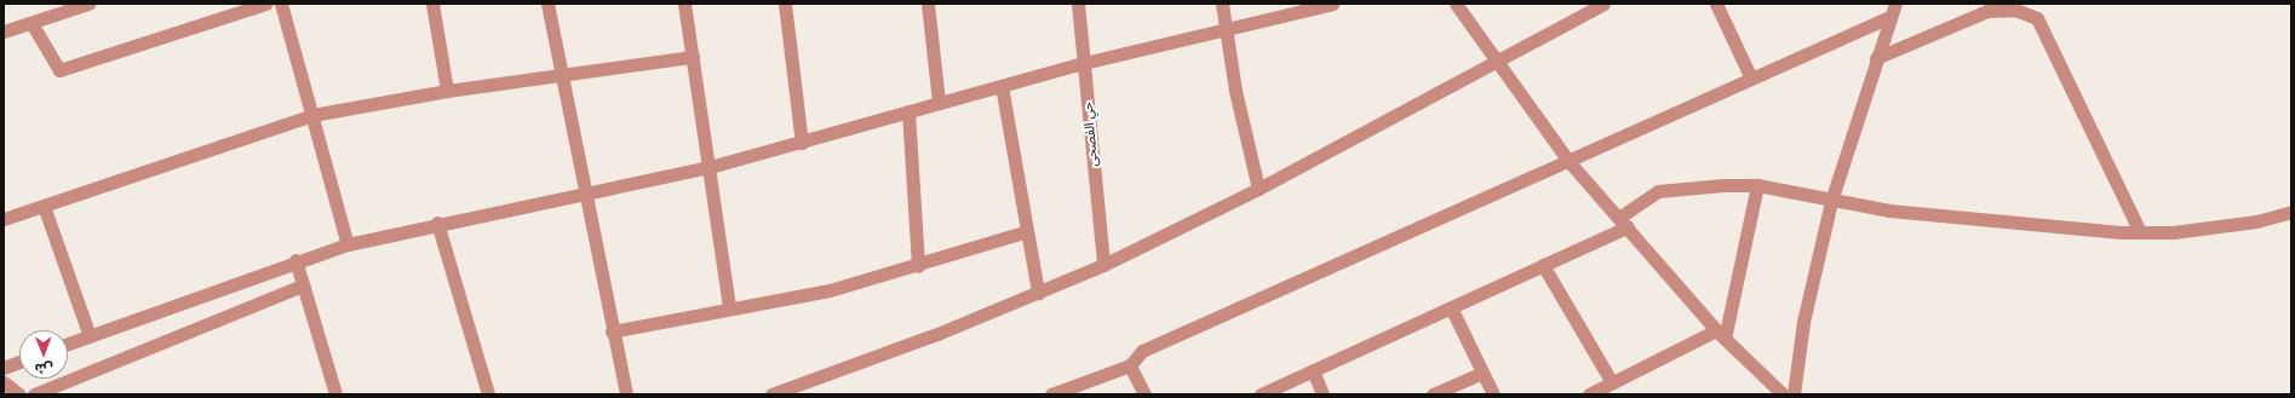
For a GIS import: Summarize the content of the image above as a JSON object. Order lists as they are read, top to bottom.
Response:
{
  "streets": {
    "street": ["حي الفصحى"]
  },
  "north": "bottom"
}
